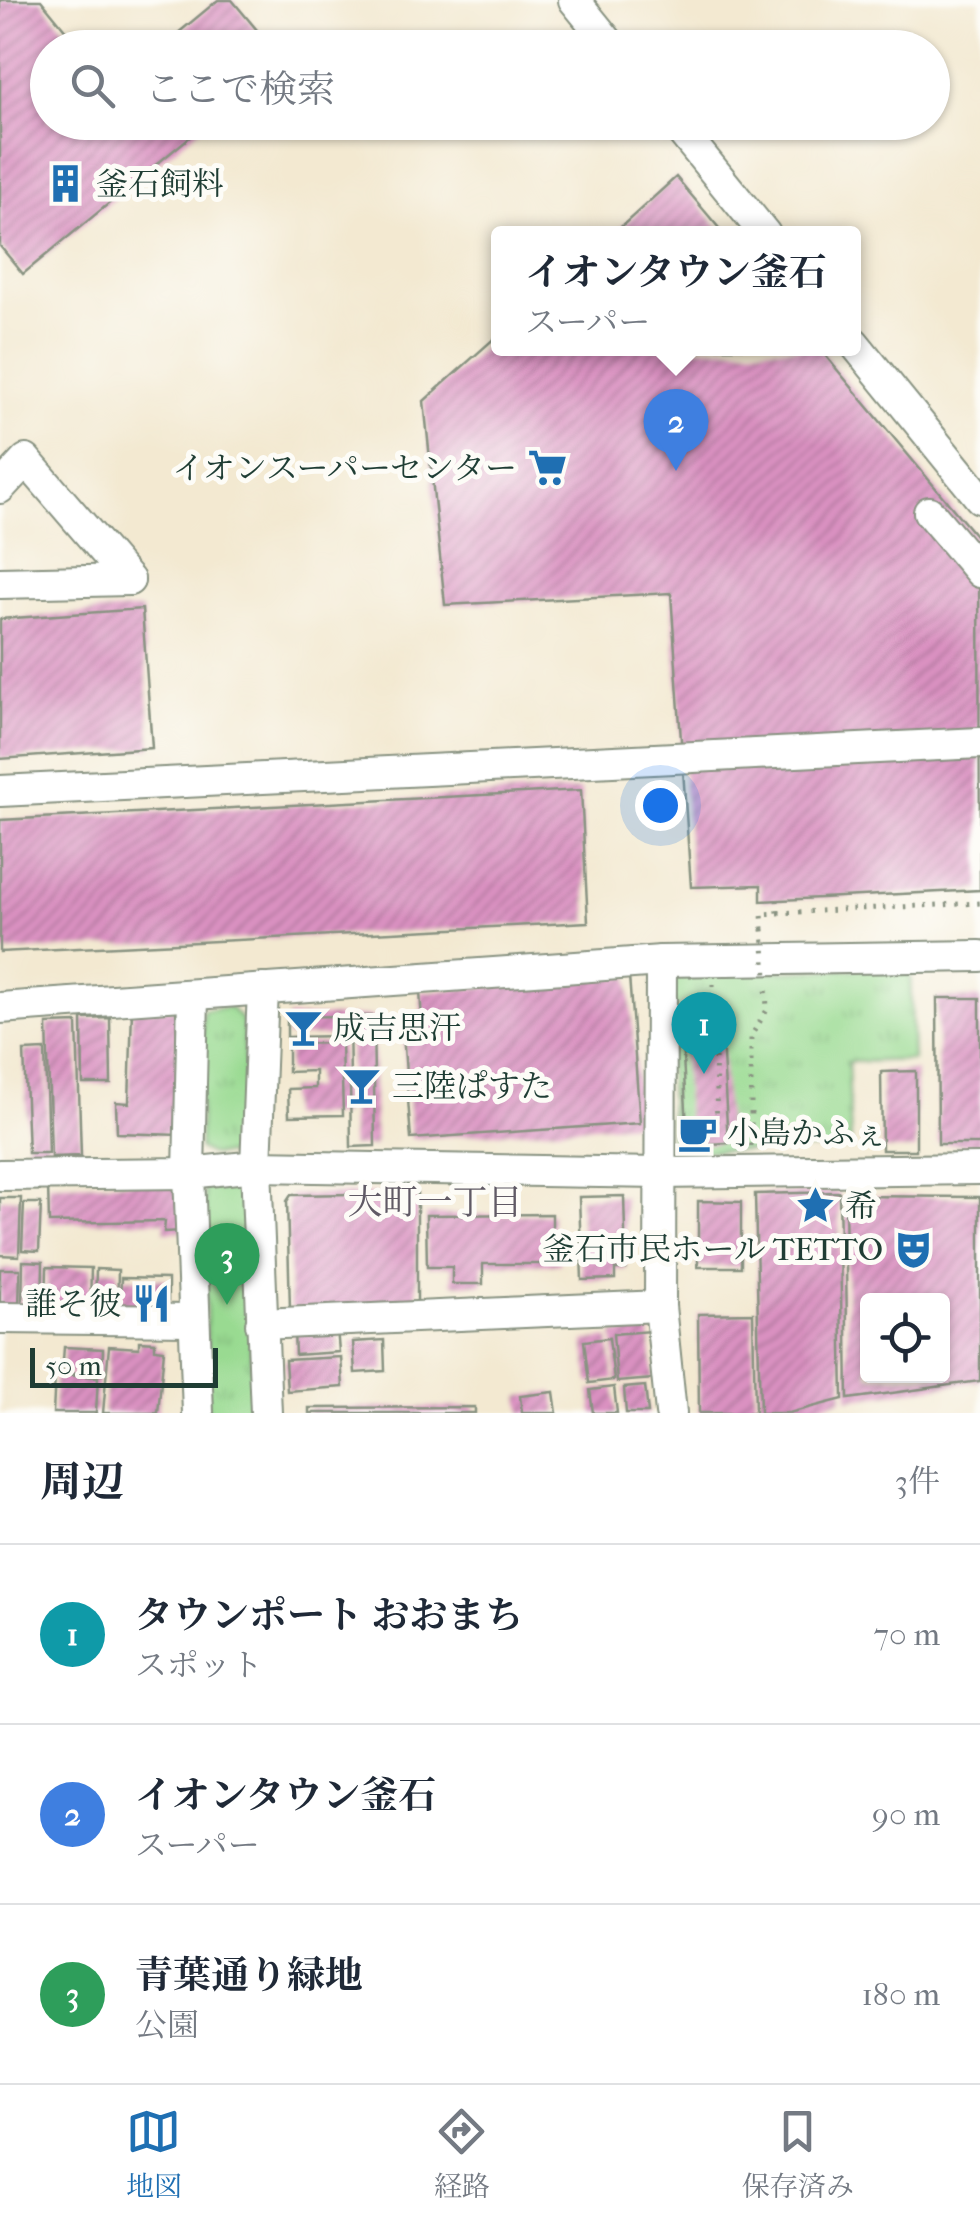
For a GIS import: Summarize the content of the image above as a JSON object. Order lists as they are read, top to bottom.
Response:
{
  "districts": ["大町一丁目"],
  "places": {
    "building": ["釜石飼料"],
    "supermarket": ["イオンスーパーセンター"],
    "bar": ["成吉思汗", "三陸ぱすた"],
    "cafe": ["小島かふぇ"],
    "place": ["希"],
    "theatre": ["釜石市民ホール TETTO"],
    "restaurant": ["誰そ彼"]
  },
  "scale_bar": "50 m",
  "page": {
    "search": "ここで検索",
    "popup": ["イオンタウン釜石", "スーパー"],
    "pins": ["2", "1", "3"],
    "scale": "50 m",
    "heading": ["周辺", "3件"],
    "list": [
      {
        "mark": "1",
        "name": "タウンポート おおまち",
        "note": "スポット",
        "value": "70 m"
      },
      {
        "mark": "2",
        "name": "イオンタウン釜石",
        "note": "スーパー",
        "value": "90 m"
      },
      {
        "mark": "3",
        "name": "青葉通り緑地",
        "note": "公園",
        "value": "180 m"
      }
    ],
    "nav": ["地図", "経路", "保存済み"]
  }
}
